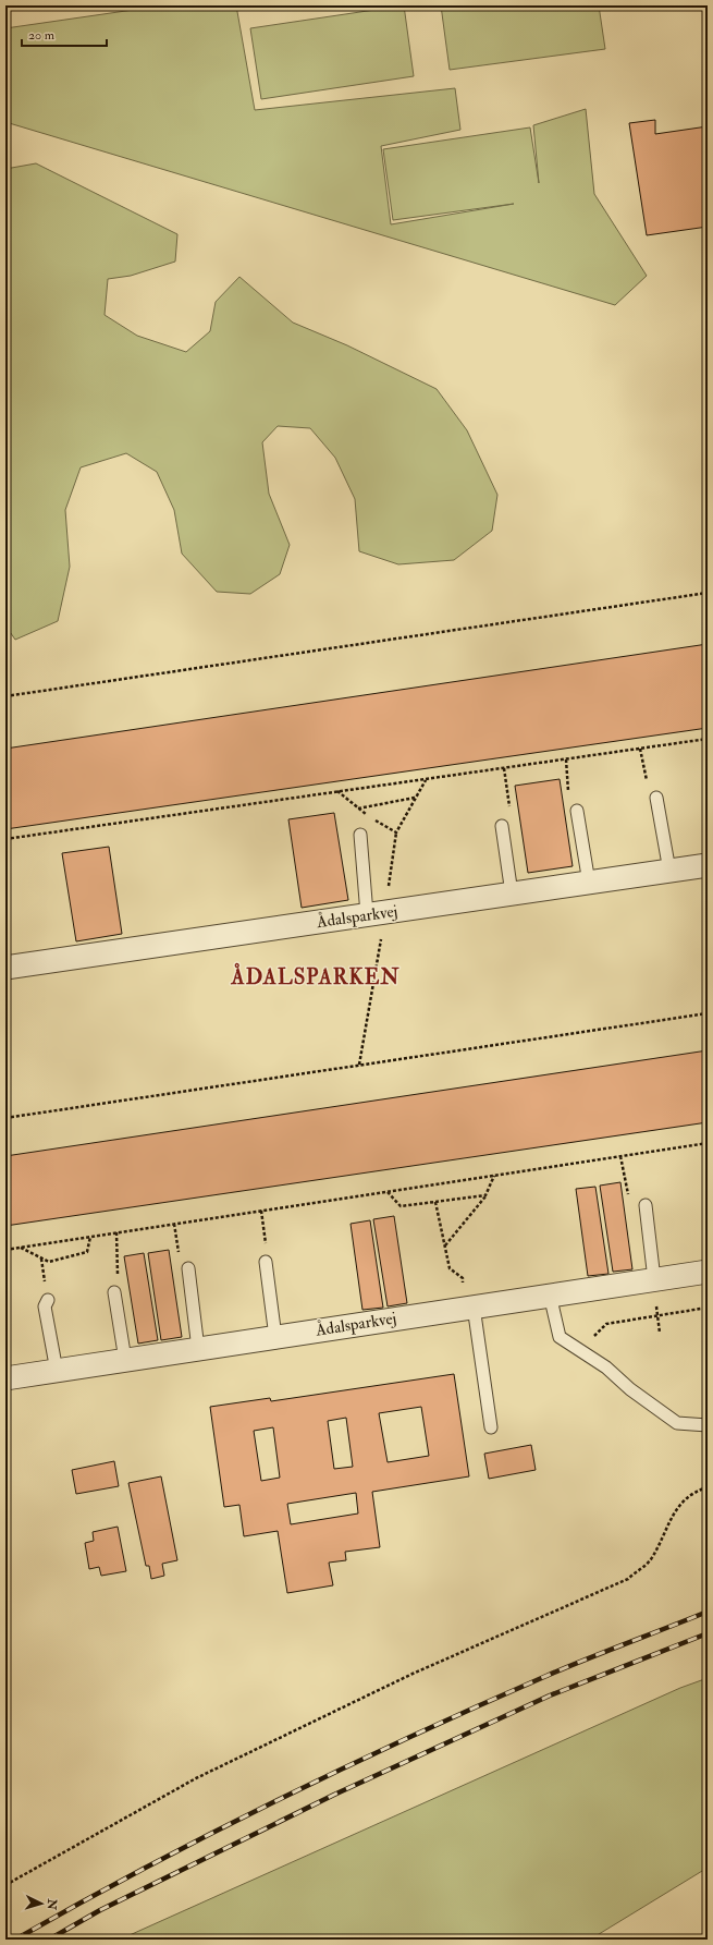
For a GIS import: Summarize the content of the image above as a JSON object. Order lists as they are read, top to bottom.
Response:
{
  "streets": {
    "street": ["Ådalsparkvej"]
  },
  "districts": ["ÅDALSPARKEN"],
  "scale_bar": "20 m",
  "north": "right"
}
